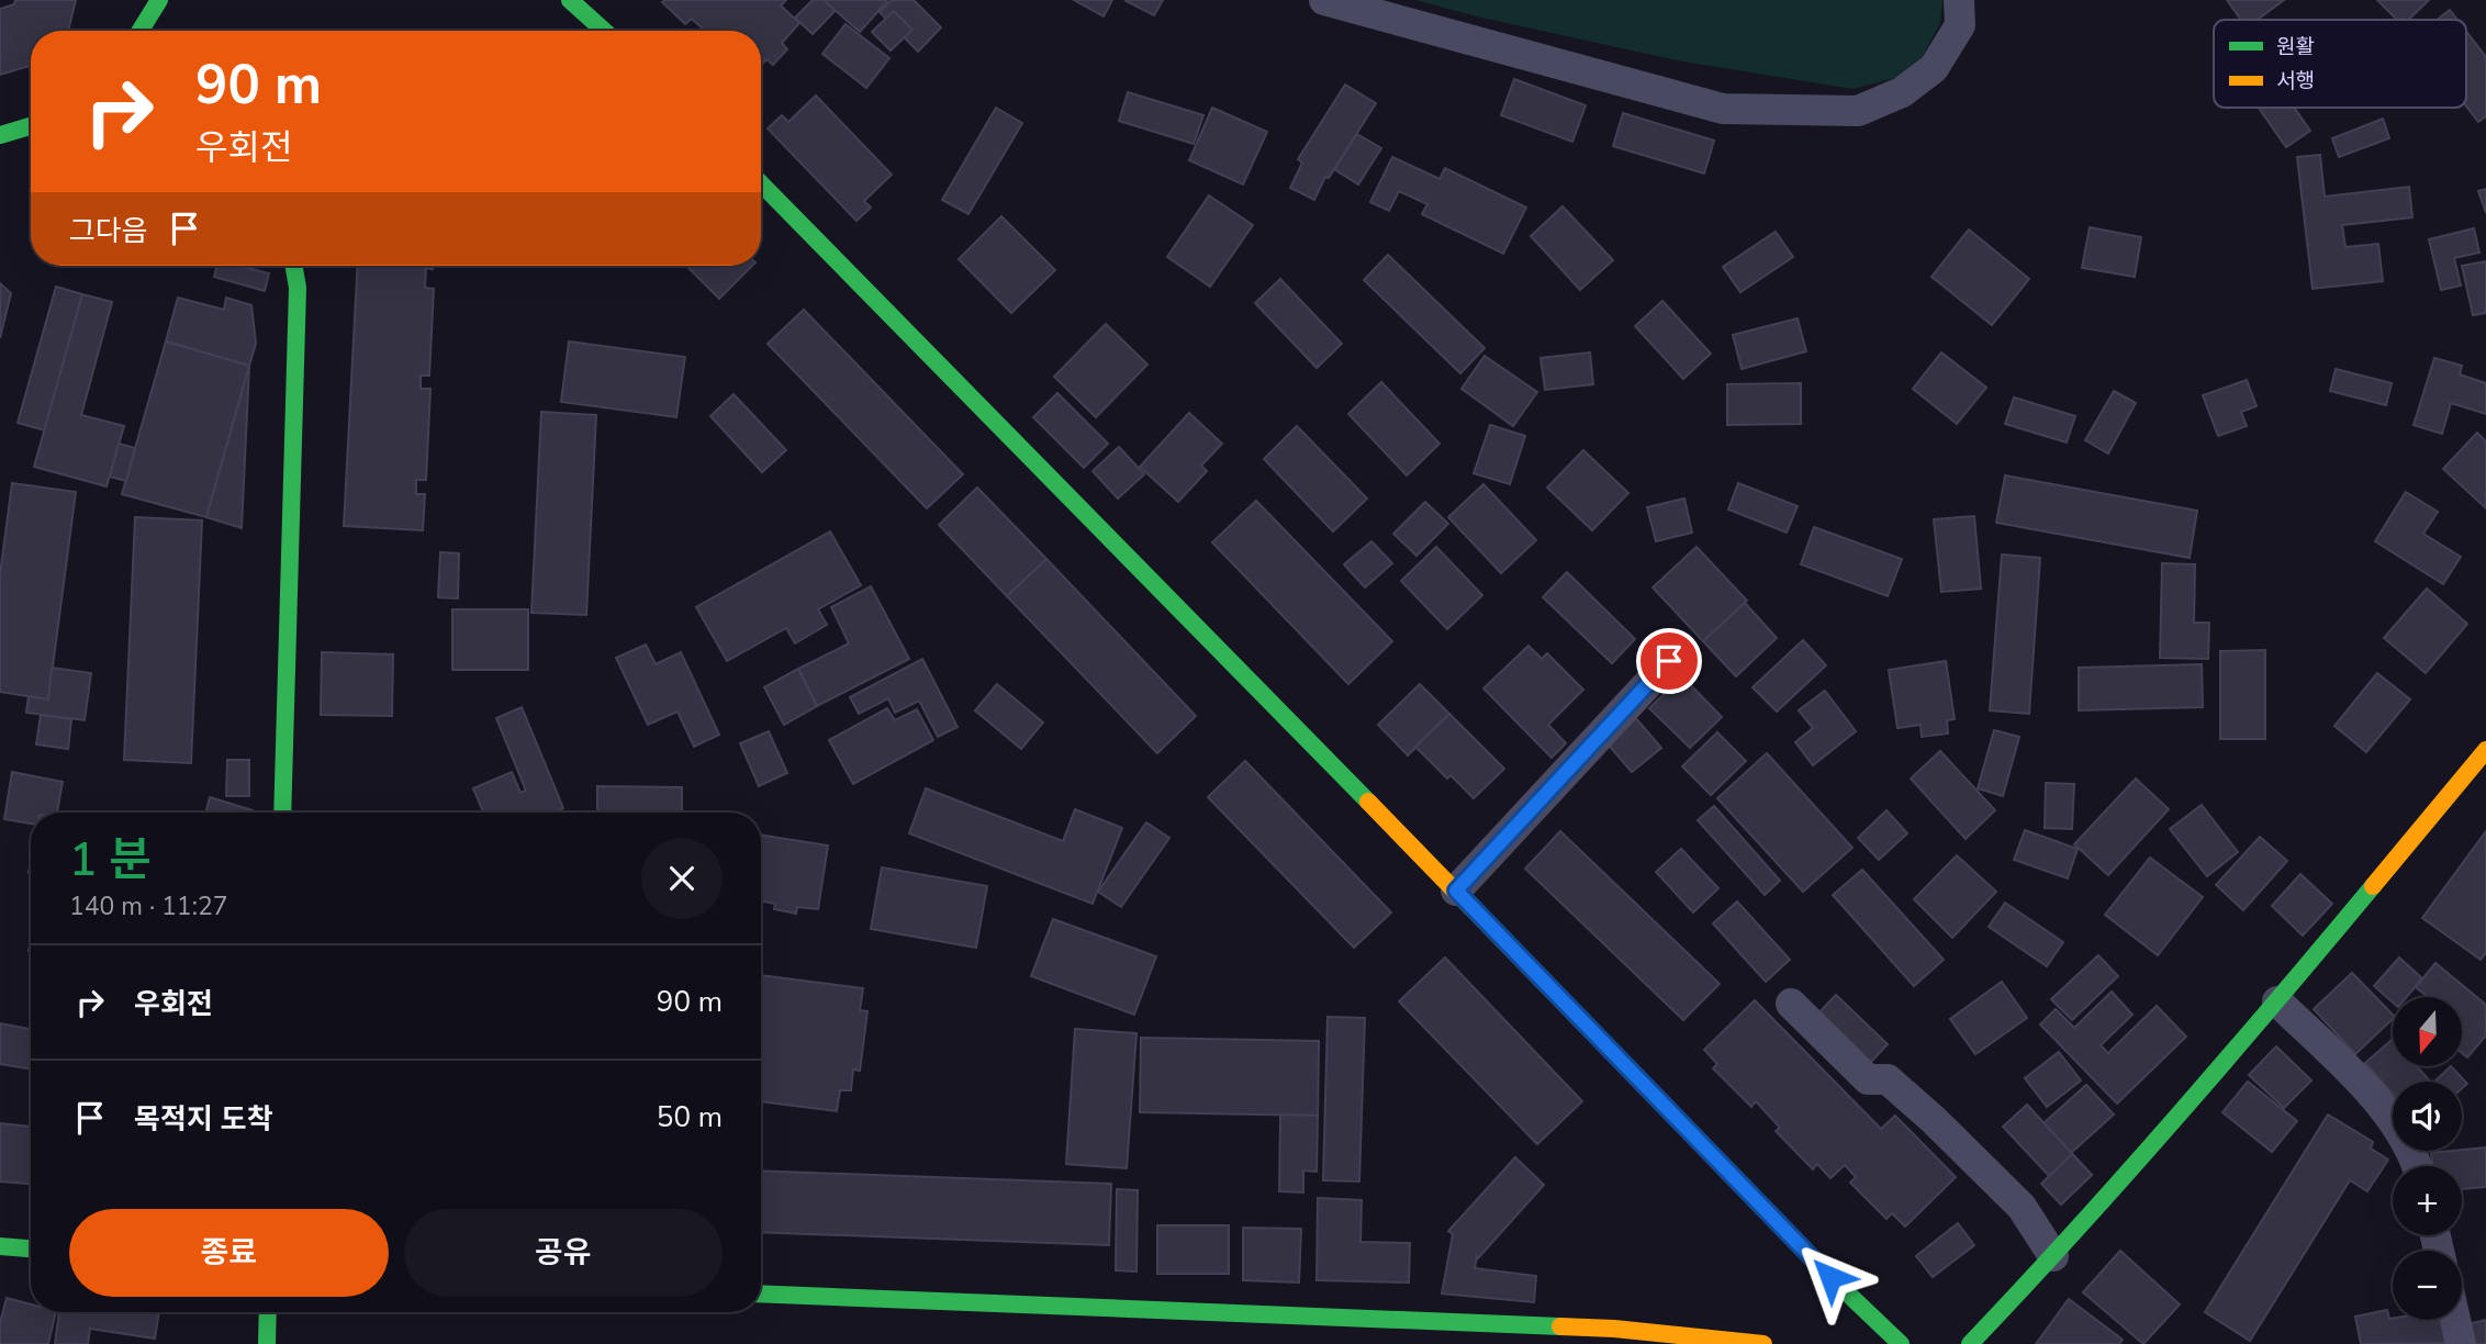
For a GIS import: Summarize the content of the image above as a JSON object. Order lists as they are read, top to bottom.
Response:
{
  "legend": ["원활", "서행"],
  "north": "bottom",
  "page": {
    "turn": ["90 m", "우회전"],
    "then": "그다음",
    "heading": ["1 분", "140 m · 11:27"],
    "list": [
      {
        "name": "우회전",
        "value": "90 m"
      },
      {
        "name": "목적지 도착",
        "value": "50 m"
      }
    ],
    "map_buttons": ["+", "−"],
    "buttons": ["종료", "공유"]
  }
}
